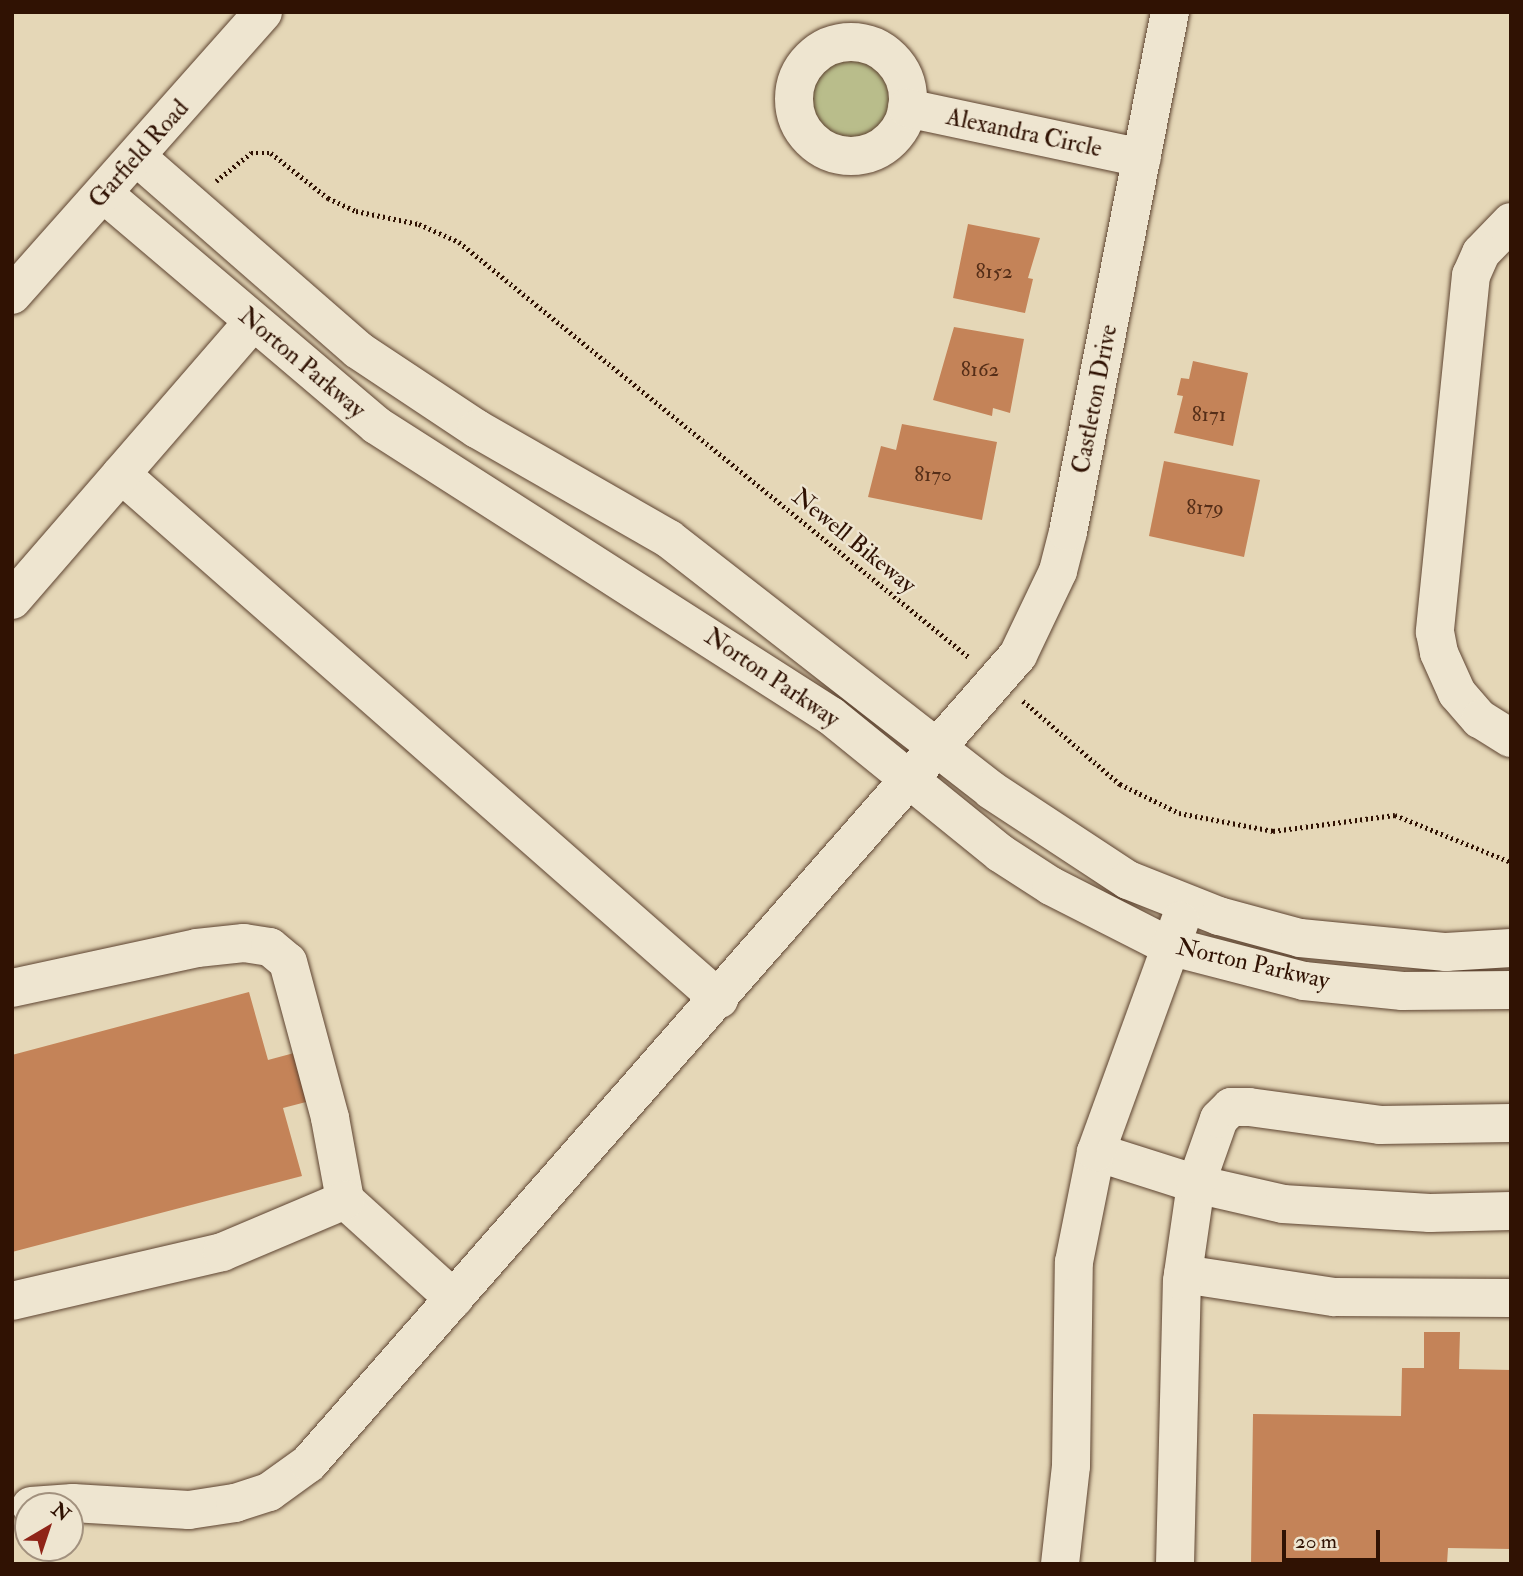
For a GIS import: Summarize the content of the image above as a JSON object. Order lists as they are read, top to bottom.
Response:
{
  "streets": {
    "street": [
      "Alexandra Circle",
      "Garfield Road",
      "Norton Parkway",
      "Castleton Drive"
    ],
    "path": ["Newell Bikeway"]
  },
  "crossings": [
    ["Alexandra Circle", "Castleton Drive"],
    ["Garfield Road", "Norton Parkway"],
    ["Norton Parkway", "Castleton Drive"],
    ["Castleton Drive", "Newell Bikeway"]
  ],
  "house_numbers": [
    "8152",
    "8162",
    "8171",
    "8170",
    "8179"
  ],
  "scale_bar": "20 m",
  "north": "top right"
}
